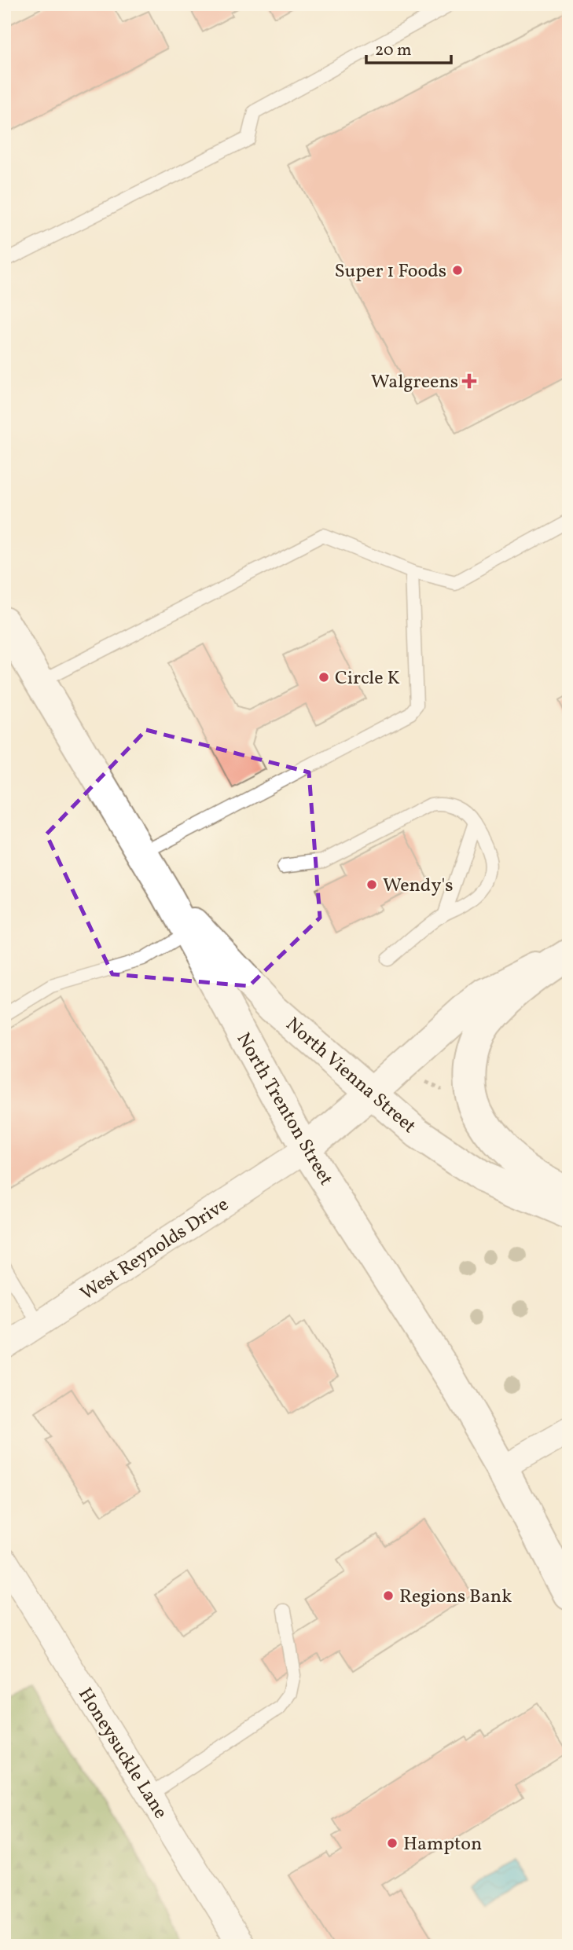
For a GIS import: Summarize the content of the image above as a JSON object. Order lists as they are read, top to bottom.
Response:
{
  "streets": {
    "main road": ["North Vienna Street", "North Trenton Street"],
    "street": ["West Reynolds Drive", "Honeysuckle Lane"]
  },
  "crossings": [
    ["North Vienna Street", "North Trenton Street"],
    ["North Trenton Street", "West Reynolds Drive"]
  ],
  "places": {
    "other": [
      "Super 1 Foods",
      "Circle K",
      "Wendy's",
      "Regions Bank",
      "Hampton"
    ],
    "health": ["Walgreens"]
  },
  "scale_bar": "20 m"
}
